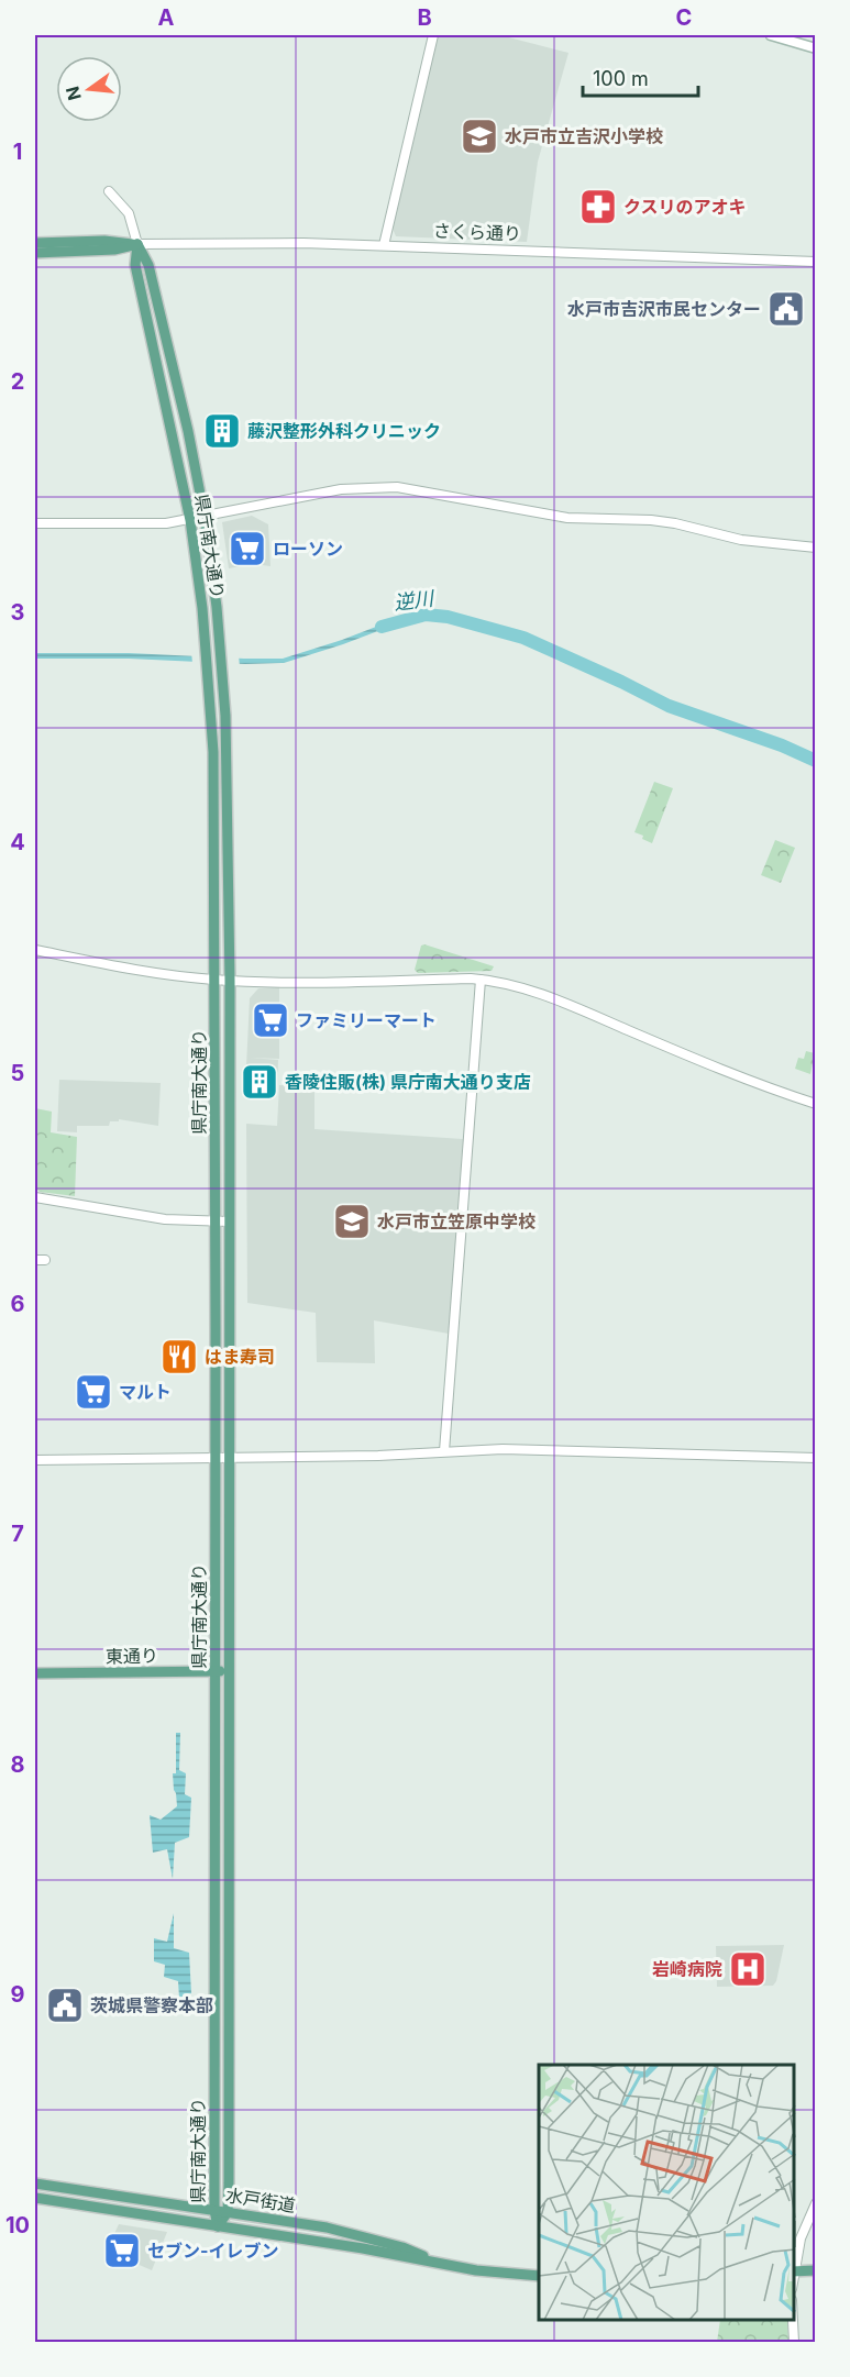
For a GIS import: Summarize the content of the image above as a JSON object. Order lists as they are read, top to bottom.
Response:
{
  "streets": {
    "main road": [
      "さくら通り",
      "県庁南大通り",
      "東通り",
      "水戸街道"
    ]
  },
  "crossings": [
    ["さくら通り", "県庁南大通り"],
    ["県庁南大通り", "東通り"],
    ["県庁南大通り", "水戸街道"]
  ],
  "water": ["逆川"],
  "places": {
    "school or university": ["水戸市立吉沢小学校", "水戸市立笠原中学校"],
    "pharmacy": ["クスリのアオキ"],
    "public building": ["水戸市吉沢市民センター", "茨城県警察本部"],
    "building": ["藤沢整形外科クリニック", "香陵住販(株) 県庁南大通り支店"],
    "supermarket": [
      "ローソン",
      "ファミリーマート",
      "マルト",
      "セブン-イレブン"
    ],
    "restaurant": ["はま寿司"],
    "hospital": ["岩崎病院"]
  },
  "scale_bar": "100 m",
  "north": "left",
  "grid": {
    "columns": ["A", "B", "C"],
    "rows": [
      "1",
      "2",
      "3",
      "4",
      "5",
      "6",
      "7",
      "8",
      "9",
      "10"
    ]
  }
}
